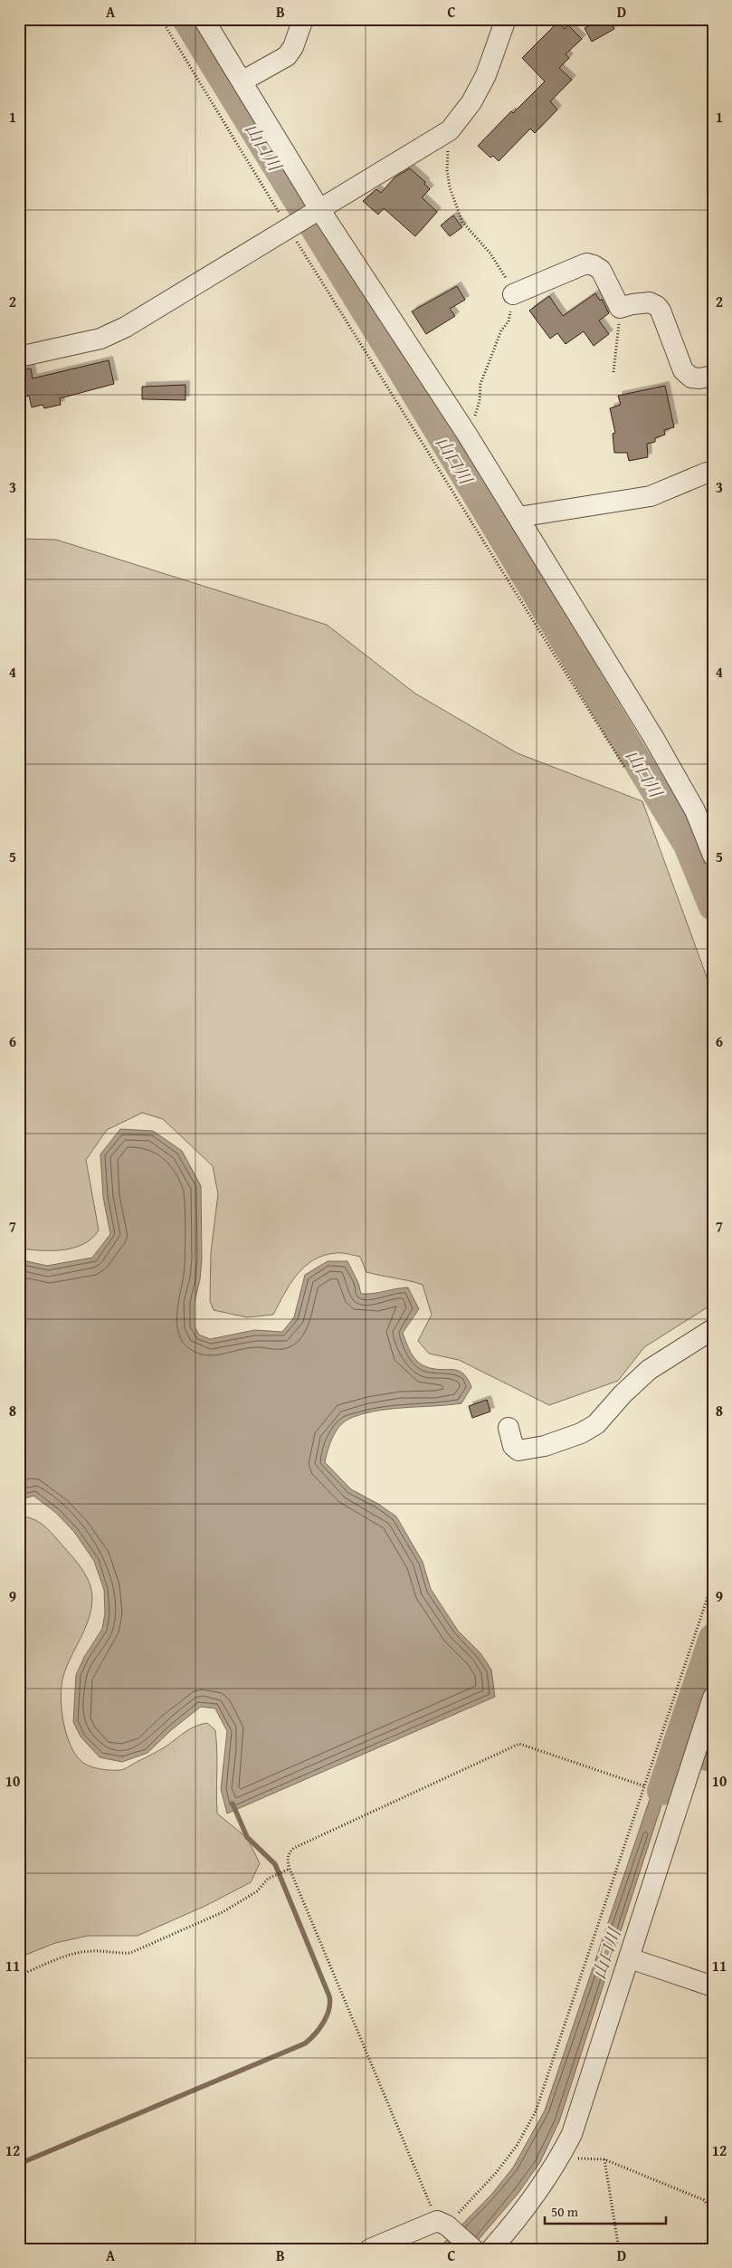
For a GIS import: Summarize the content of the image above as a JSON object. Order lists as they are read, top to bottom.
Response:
{
  "water": ["山口川"],
  "scale_bar": "50 m",
  "grid": {
    "columns": [
      "A",
      "B",
      "C",
      "D"
    ],
    "rows": [
      "1",
      "2",
      "3",
      "4",
      "5",
      "6",
      "7",
      "8",
      "9",
      "10",
      "11",
      "12"
    ]
  }
}
